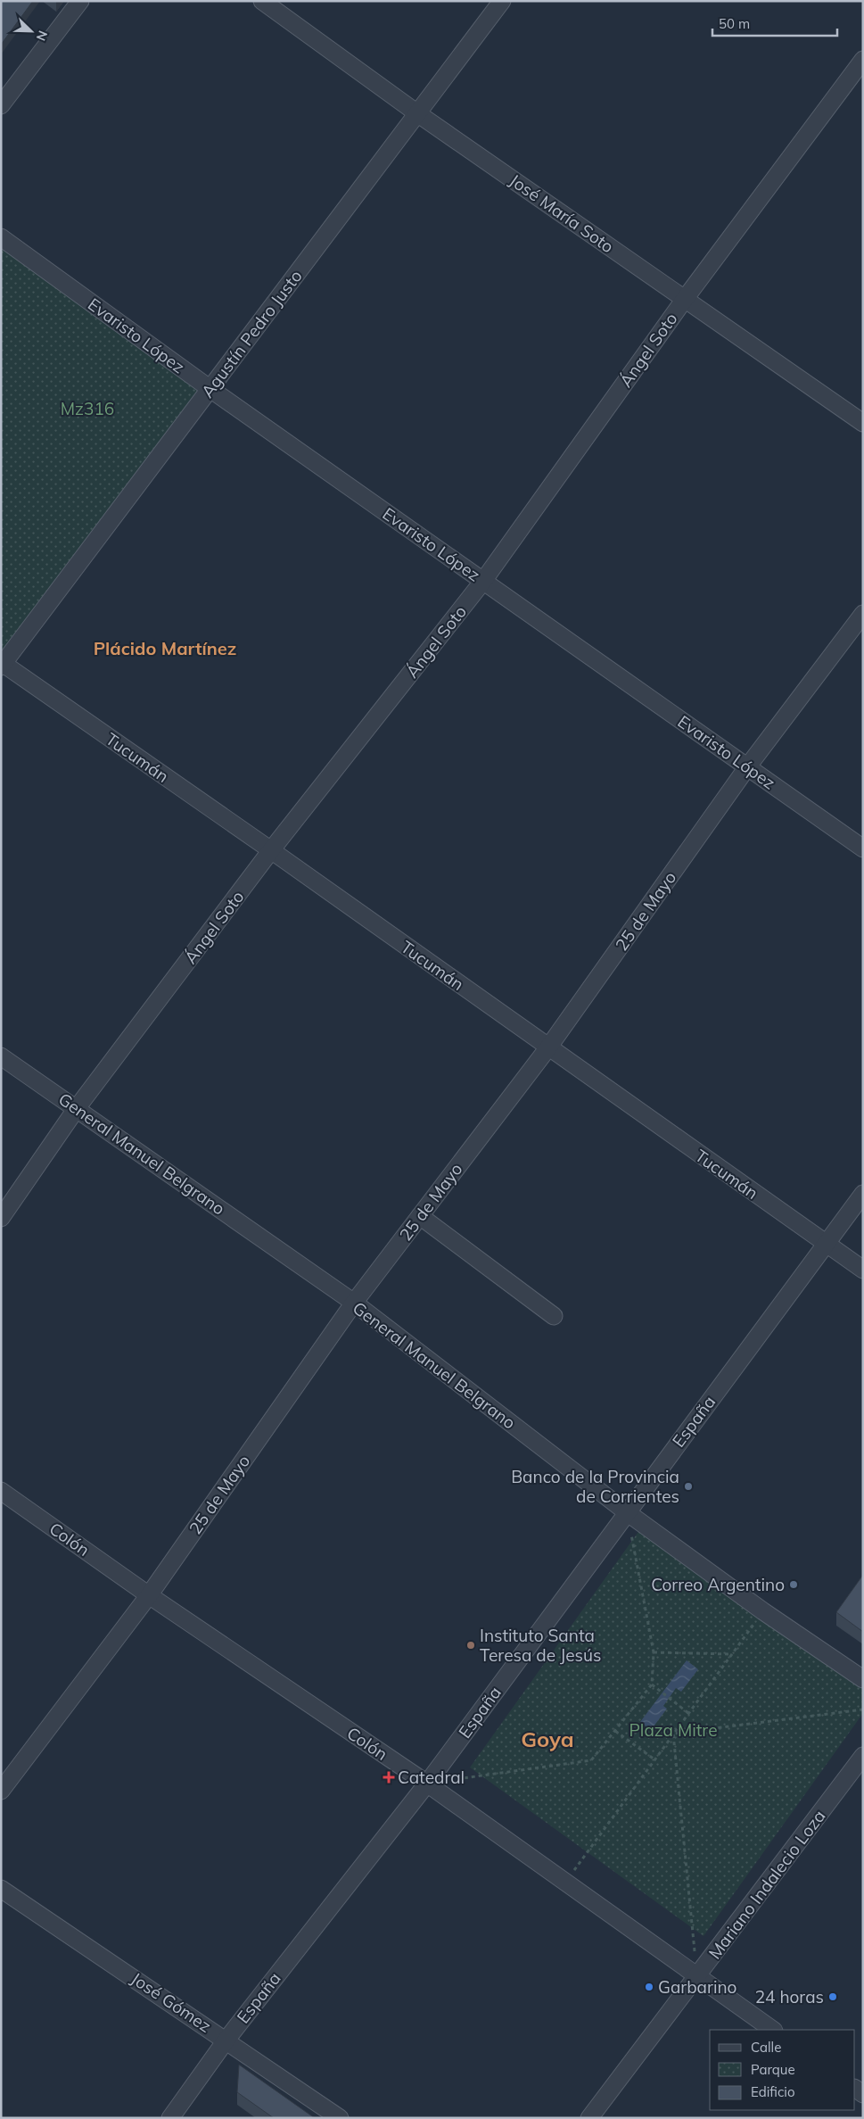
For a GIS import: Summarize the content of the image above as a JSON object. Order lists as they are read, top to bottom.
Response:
{
  "streets": {
    "street": [
      "José María Soto",
      "Agustín Pedro Justo",
      "Evaristo López",
      "Ángel Soto",
      "Tucumán",
      "25 de Mayo",
      "General Manuel Belgrano",
      "España",
      "Colón",
      "Mariano Indalecio Loza",
      "José Gómez"
    ]
  },
  "crossings": [
    ["José María Soto", "Agustín Pedro Justo"],
    ["José María Soto", "Ángel Soto"],
    ["Agustín Pedro Justo", "Evaristo López"],
    ["Agustín Pedro Justo", "Tucumán"],
    ["Evaristo López", "Ángel Soto"],
    ["Evaristo López", "25 de Mayo"],
    ["Ángel Soto", "Tucumán"],
    ["Ángel Soto", "General Manuel Belgrano"],
    ["Tucumán", "25 de Mayo"],
    ["Tucumán", "España"],
    ["25 de Mayo", "General Manuel Belgrano"],
    ["25 de Mayo", "Colón"],
    ["General Manuel Belgrano", "España"],
    ["España", "Colón"],
    ["España", "José Gómez"],
    ["Colón", "Mariano Indalecio Loza"]
  ],
  "districts": ["Plácido Martínez", "Goya"],
  "parks": ["Mz316", "Plaza Mitre"],
  "places": {
    "other": [
      "Banco de la Provincia de Corrientes",
      "Correo Argentino",
      "Instituto Santa Teresa de Jesús",
      "Garbarino",
      "24 horas"
    ],
    "health": ["Catedral"]
  },
  "legend": ["Calle", "Parque", "Edificio"],
  "scale_bar": "50 m",
  "north": "bottom right"
}
